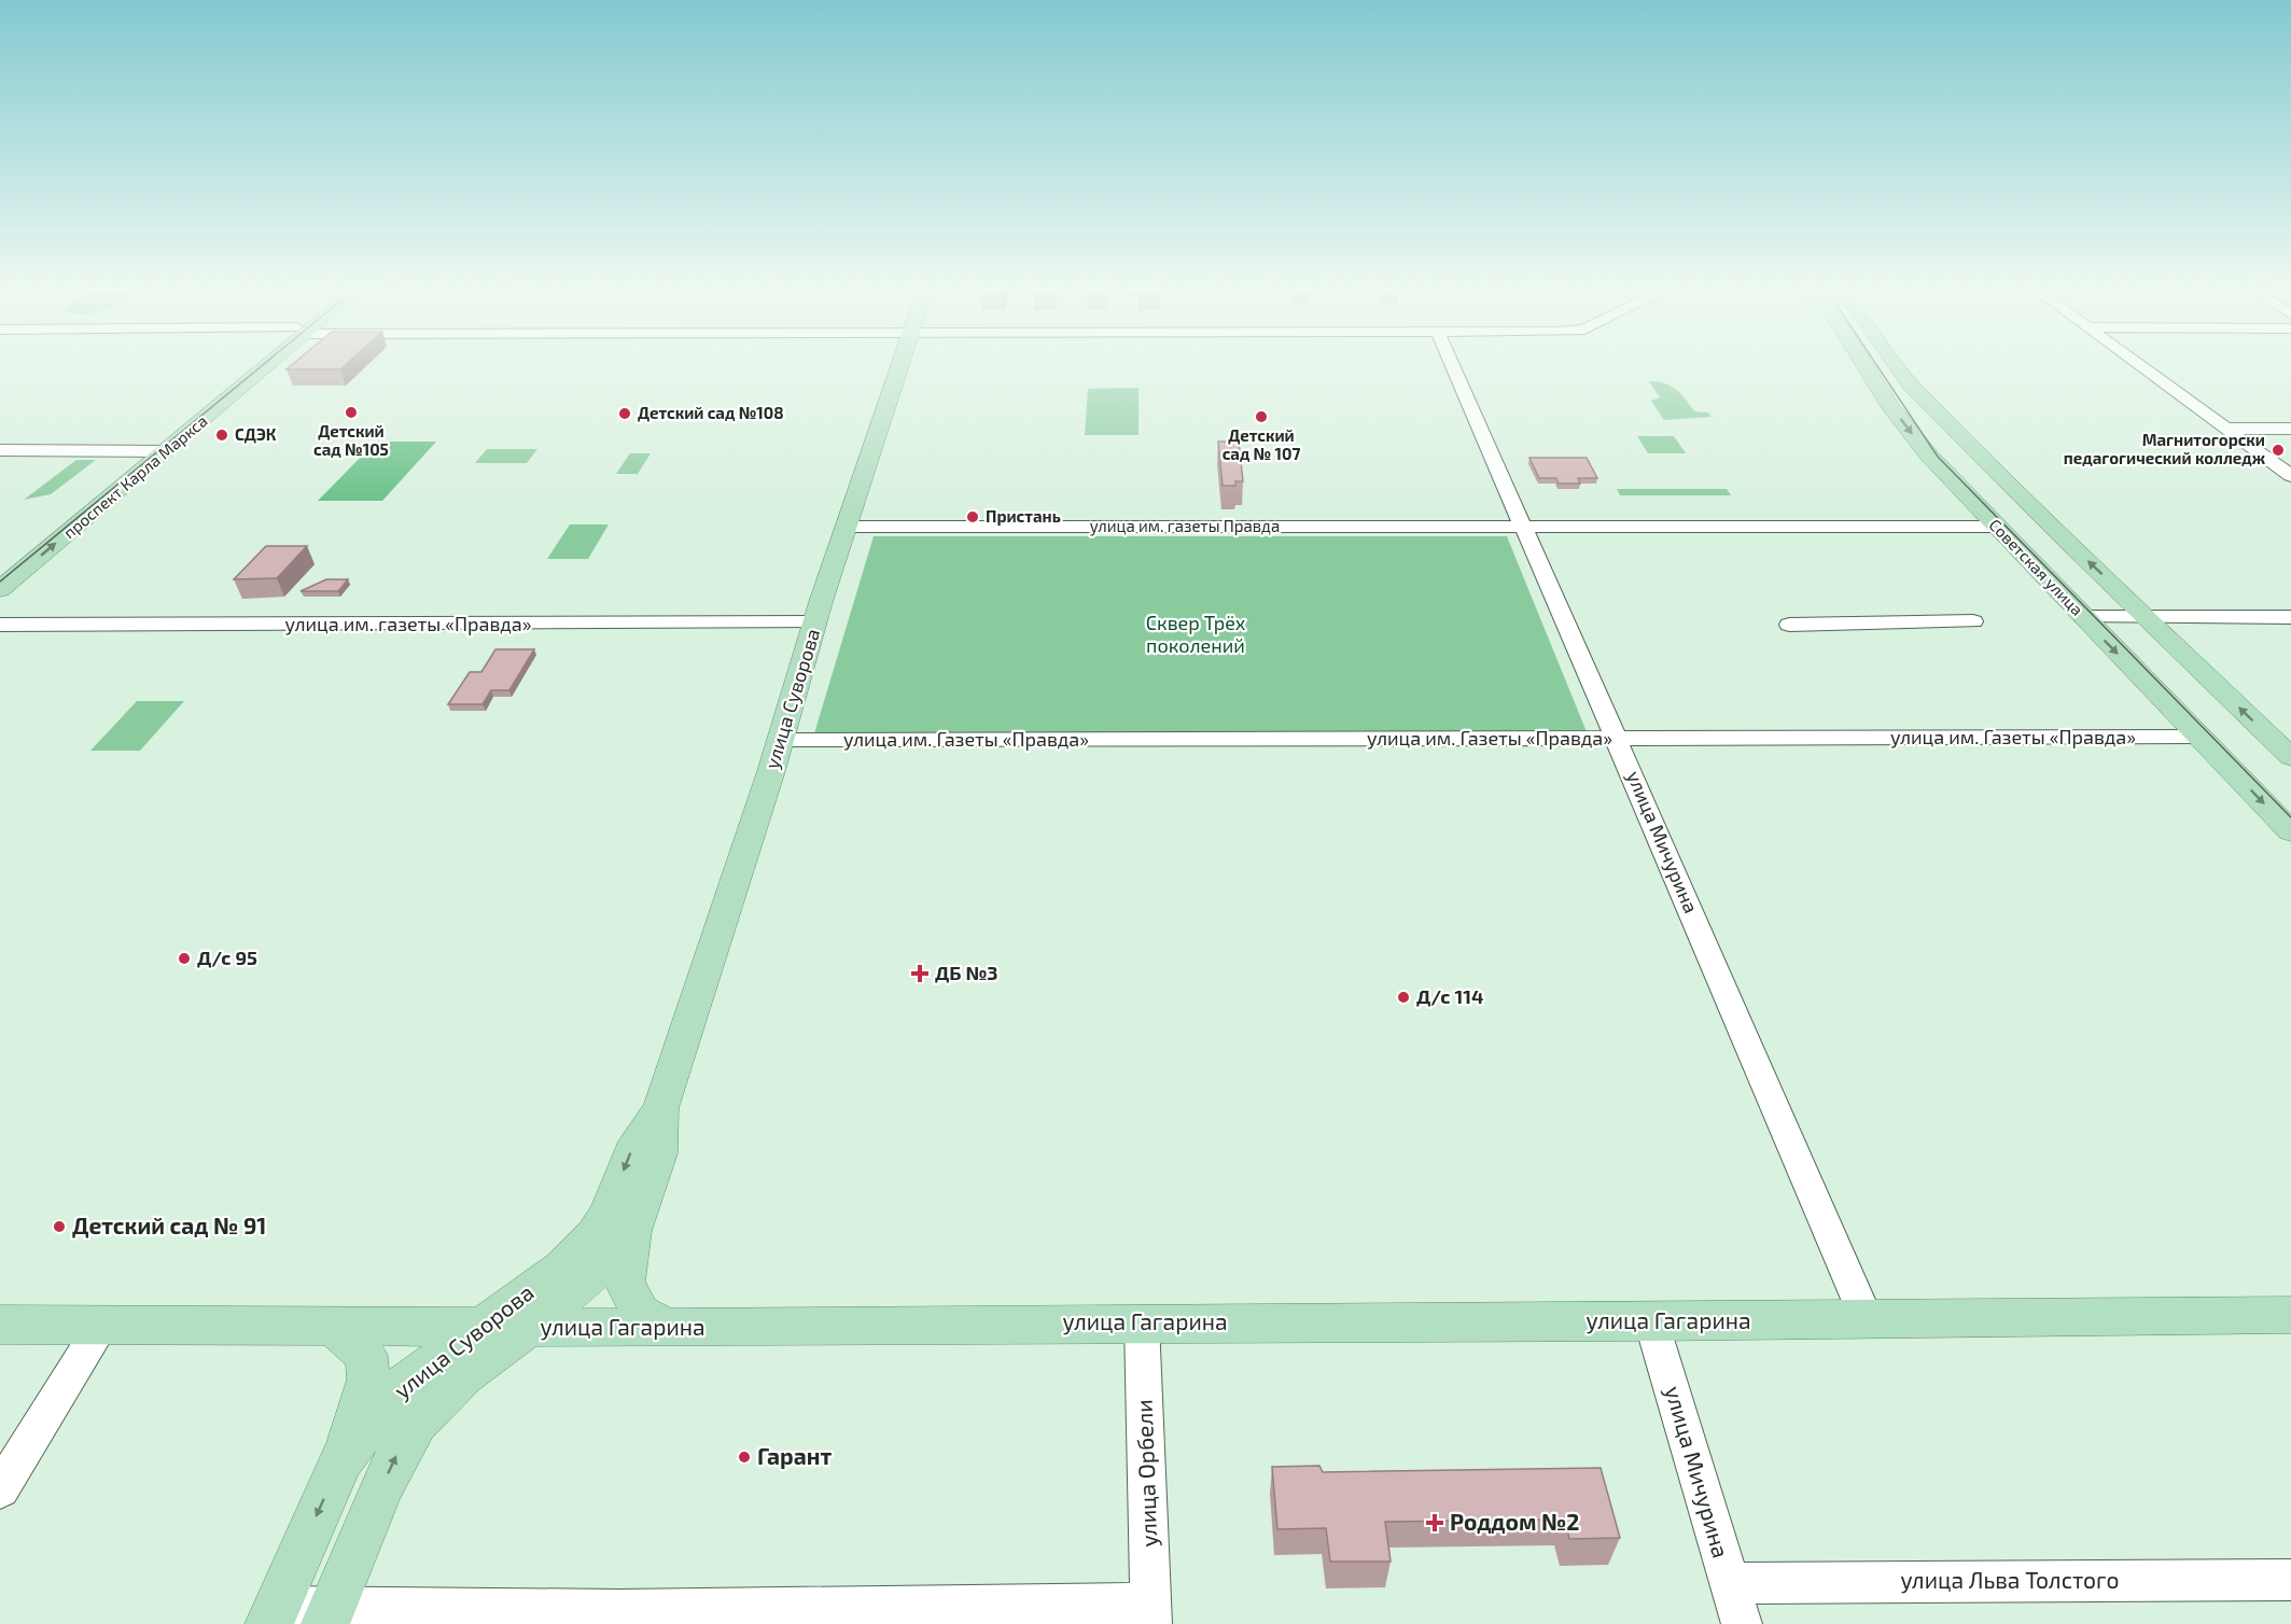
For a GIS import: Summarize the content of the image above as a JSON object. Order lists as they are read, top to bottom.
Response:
{
  "streets": {
    "main road": [
      "проспект Карла Маркса",
      "Советская улица",
      "улица Суворова",
      "улица Гагарина"
    ],
    "street": [
      "улица им. газеты Правда",
      "улица им. газеты «Правда»",
      "улица им. Газеты «Правда»",
      "улица Мичурина",
      "улица Орбели",
      "улица Льва Толстого"
    ]
  },
  "crossings": [
    ["улица им. газеты Правда", "улица Суворова"],
    ["улица им. газеты Правда", "улица Мичурина"],
    ["Советская улица", "улица им. Газеты «Правда»"],
    ["улица им. газеты «Правда»", "улица Суворова"],
    ["улица Суворова", "улица им. Газеты «Правда»"],
    ["улица Суворова", "улица Гагарина"],
    ["улица им. Газеты «Правда»", "улица Мичурина"],
    ["улица Мичурина", "улица Гагарина"],
    ["улица Мичурина", "улица Льва Толстого"],
    ["улица Гагарина", "улица Орбели"]
  ],
  "parks": ["Сквер Трёх поколений"],
  "places": {
    "other": [
      "Детский сад №105",
      "Детский сад №108",
      "Детский сад № 107",
      "СДЭК",
      "Магнитогорски педагогический колледж",
      "Пристань",
      "Д/с 95",
      "Д/с 114",
      "Детский сад № 91",
      "Гарант"
    ],
    "health": ["ДБ №3", "Роддом №2"]
  }
}
